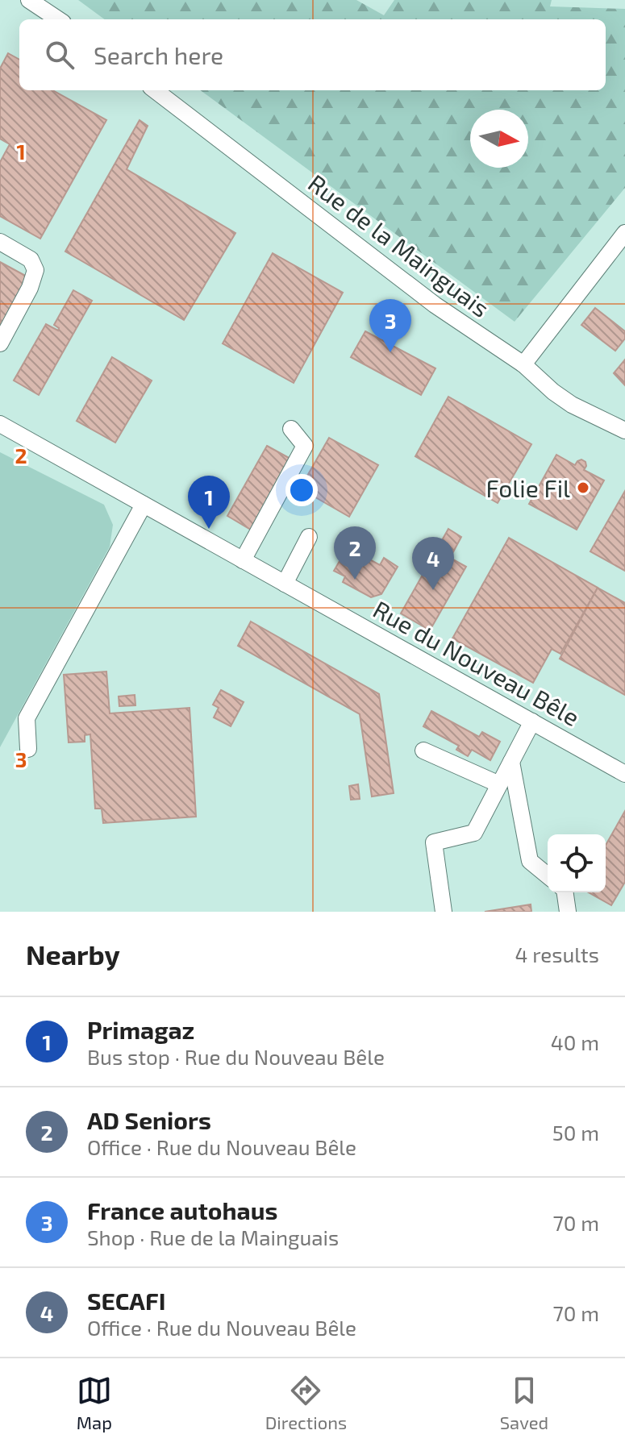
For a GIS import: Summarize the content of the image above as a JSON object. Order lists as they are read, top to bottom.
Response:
{
  "streets": {
    "street": ["Rue de la Mainguais", "Rue du Nouveau Bêle"]
  },
  "places": ["Folie Fil"],
  "north": "right",
  "page": {
    "search": "Search here",
    "pins": [
      "3",
      "1",
      "2",
      "4"
    ],
    "heading": ["Nearby", "4 results"],
    "list": [
      {
        "mark": "1",
        "name": "Primagaz",
        "note": "Bus stop · Rue du Nouveau Bêle",
        "value": "40 m"
      },
      {
        "mark": "2",
        "name": "AD Seniors",
        "note": "Office · Rue du Nouveau Bêle",
        "value": "50 m"
      },
      {
        "mark": "3",
        "name": "France autohaus",
        "note": "Shop · Rue de la Mainguais",
        "value": "70 m"
      },
      {
        "mark": "4",
        "name": "SECAFI",
        "note": "Office · Rue du Nouveau Bêle",
        "value": "70 m"
      }
    ],
    "nav": ["Map", "Directions", "Saved"]
  },
  "grid": {
    "rows": ["1", "2", "3"]
  }
}
